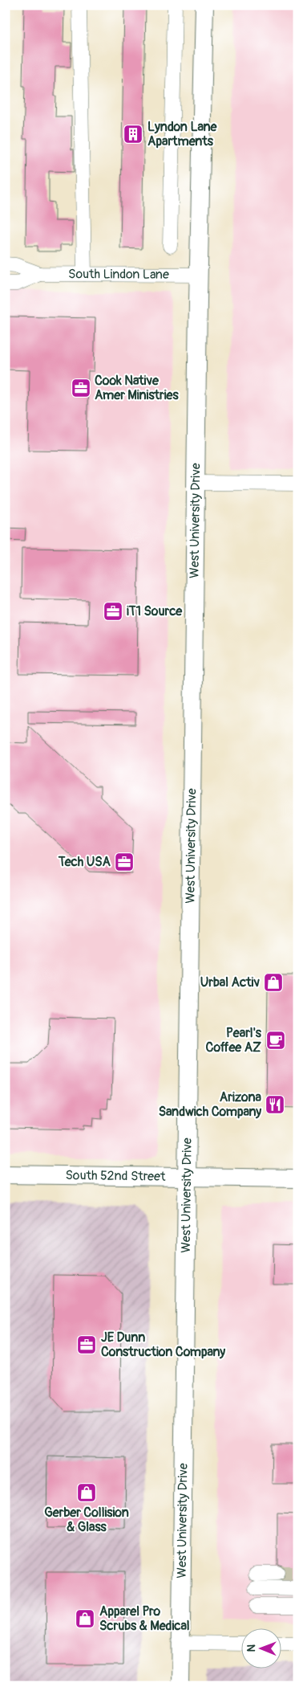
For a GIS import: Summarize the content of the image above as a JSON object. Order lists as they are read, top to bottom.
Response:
{
  "streets": {
    "main road": ["West University Drive", "South 52nd Street"],
    "street": ["South Lindon Lane"]
  },
  "crossings": [
    ["South Lindon Lane", "West University Drive"],
    ["West University Drive", "South 52nd Street"]
  ],
  "places": {
    "building": ["Lyndon Lane Apartments"],
    "office": [
      "Cook Native Amer Ministries",
      "iT1 Source",
      "Tech USA",
      "JE Dunn Construction Company"
    ],
    "shop": ["Urbal Activ", "Gerber Collision & Glass", "Apparel Pro Scrubs & Medical"],
    "cafe": ["Pearl's Coffee AZ"],
    "restaurant": ["Arizona Sandwich Company"]
  },
  "north": "left"
}
